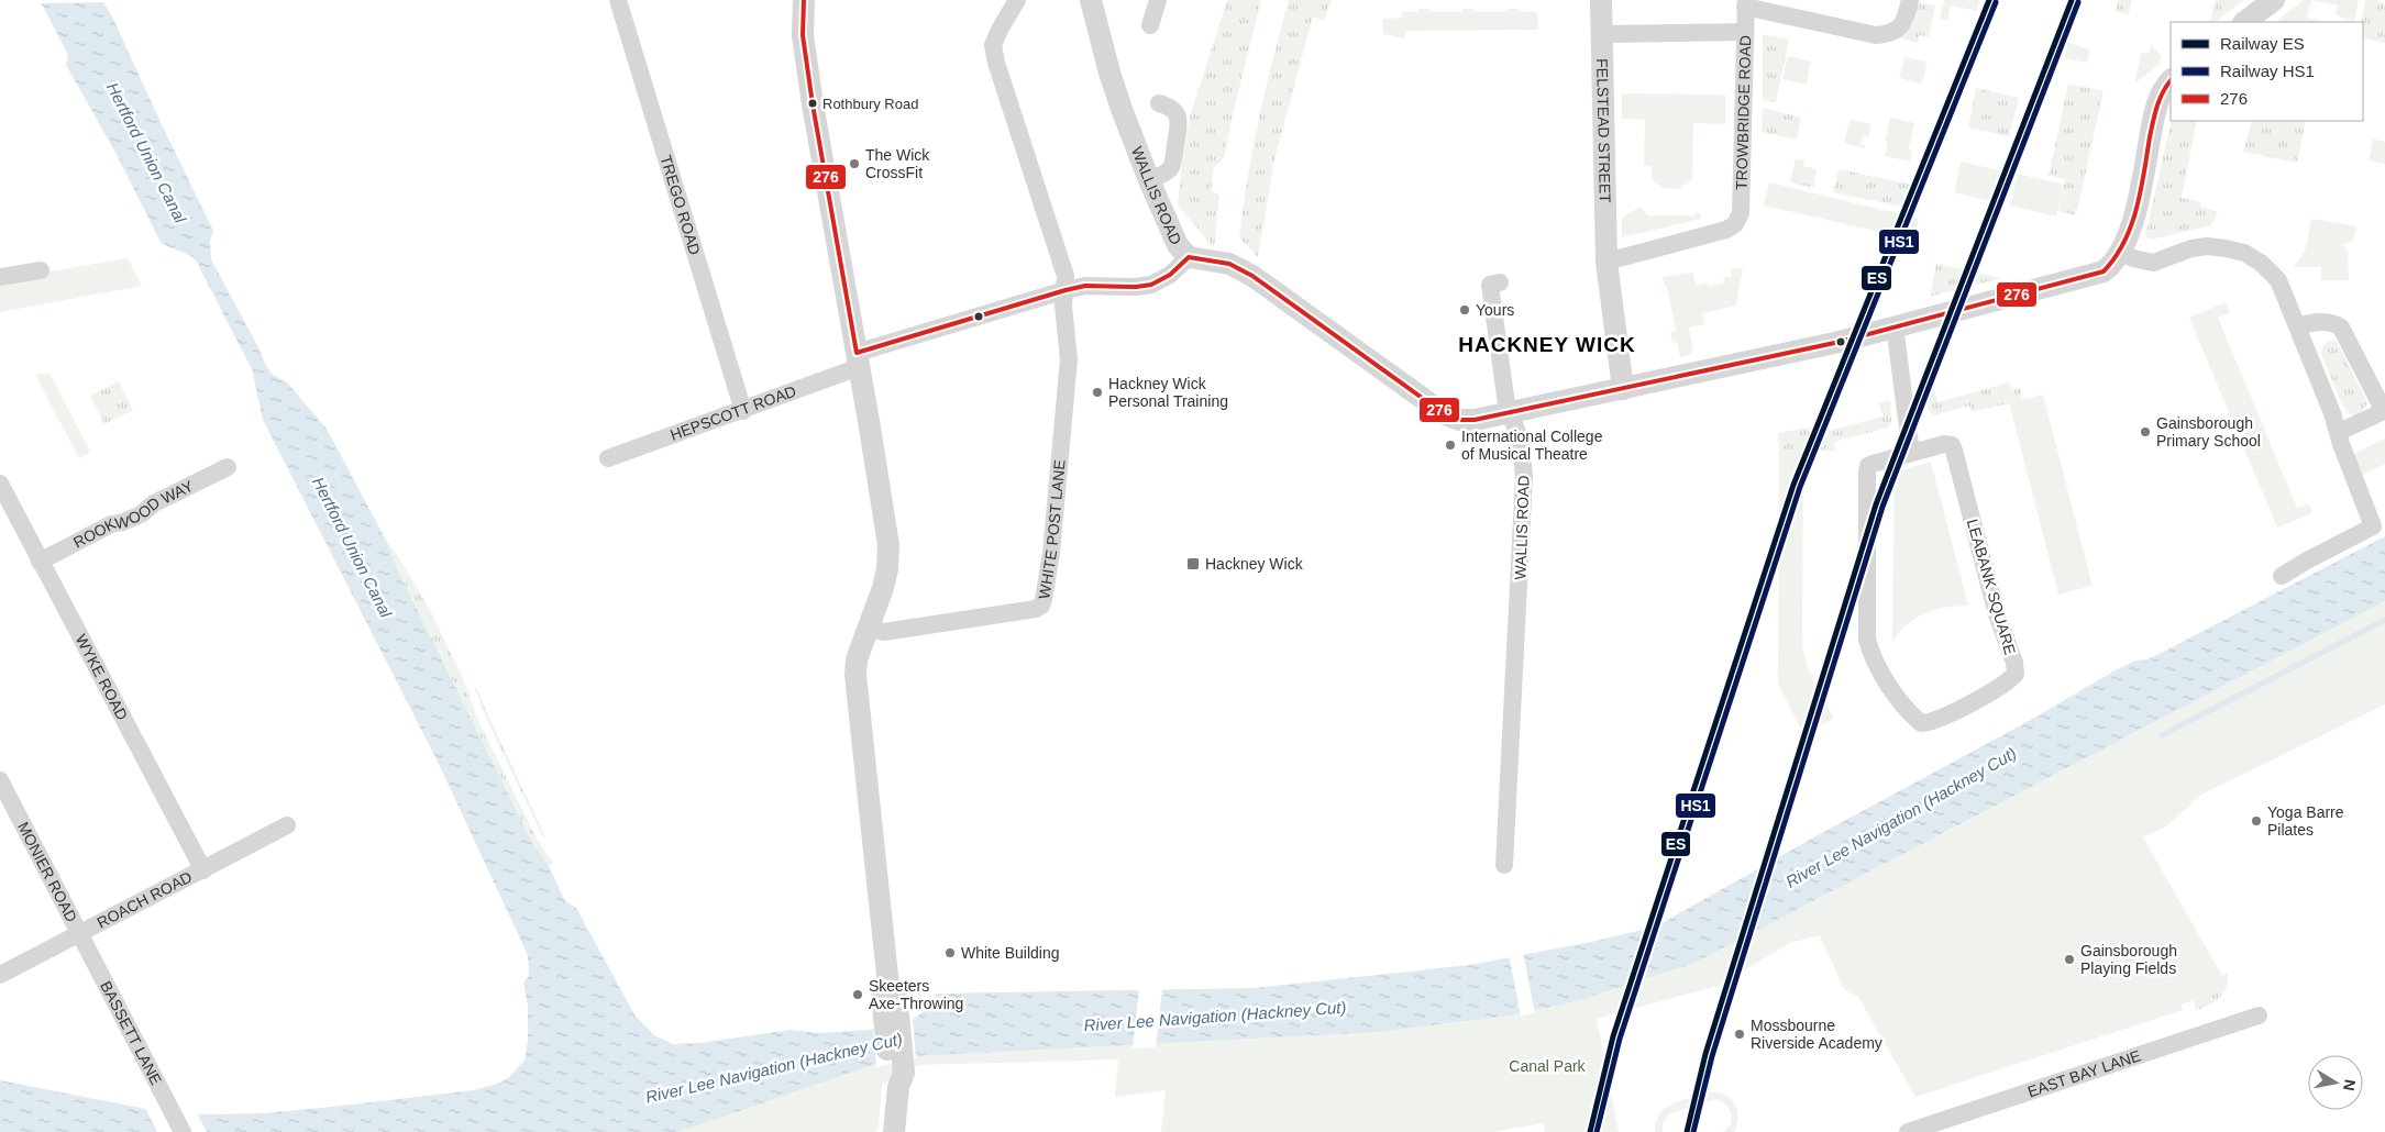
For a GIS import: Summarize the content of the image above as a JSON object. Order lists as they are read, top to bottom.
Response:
{
  "streets": {
    "street": [
      "TROWBRIDGE ROAD",
      "FELSTEAD STREET",
      "WALLIS ROAD",
      "TREGO ROAD",
      "HEPSCOTT ROAD",
      "ROOKWOOD WAY",
      "WHITE POST LANE",
      "LEABANK SQUARE",
      "WYKE ROAD",
      "MONIER ROAD",
      "ROACH ROAD",
      "BASSETT LANE",
      "EAST BAY LANE"
    ]
  },
  "crossings": [
    ["TROWBRIDGE ROAD", "FELSTEAD STREET"],
    ["WALLIS ROAD", "HEPSCOTT ROAD"],
    ["TREGO ROAD", "HEPSCOTT ROAD"],
    ["HEPSCOTT ROAD", "WHITE POST LANE"],
    ["ROOKWOOD WAY", "WYKE ROAD"],
    ["WYKE ROAD", "ROACH ROAD"],
    ["MONIER ROAD", "ROACH ROAD"],
    ["MONIER ROAD", "BASSETT LANE"],
    ["ROACH ROAD", "BASSETT LANE"]
  ],
  "districts": ["HACKNEY WICK"],
  "water": ["Hertford Union Canal", "River Lee Navigation (Hackney Cut)"],
  "parks": ["Canal Park"],
  "places": {
    "other": [
      "Rothbury Road",
      "The Wick CrossFit",
      "Yours",
      "Hackney Wick Personal Training",
      "Gainsborough Primary School",
      "International College of Musical Theatre",
      "Yoga Barre Pilates",
      "White Building",
      "Gainsborough Playing Fields",
      "Skeeters Axe-Throwing",
      "Mossbourne Riverside Academy"
    ],
    "transit": ["Hackney Wick"]
  },
  "lines": ["rail line ES", "transit line 276", "rail line HS1"],
  "legend": ["Railway ES", "Railway HS1", "276"],
  "north": "right"
}
